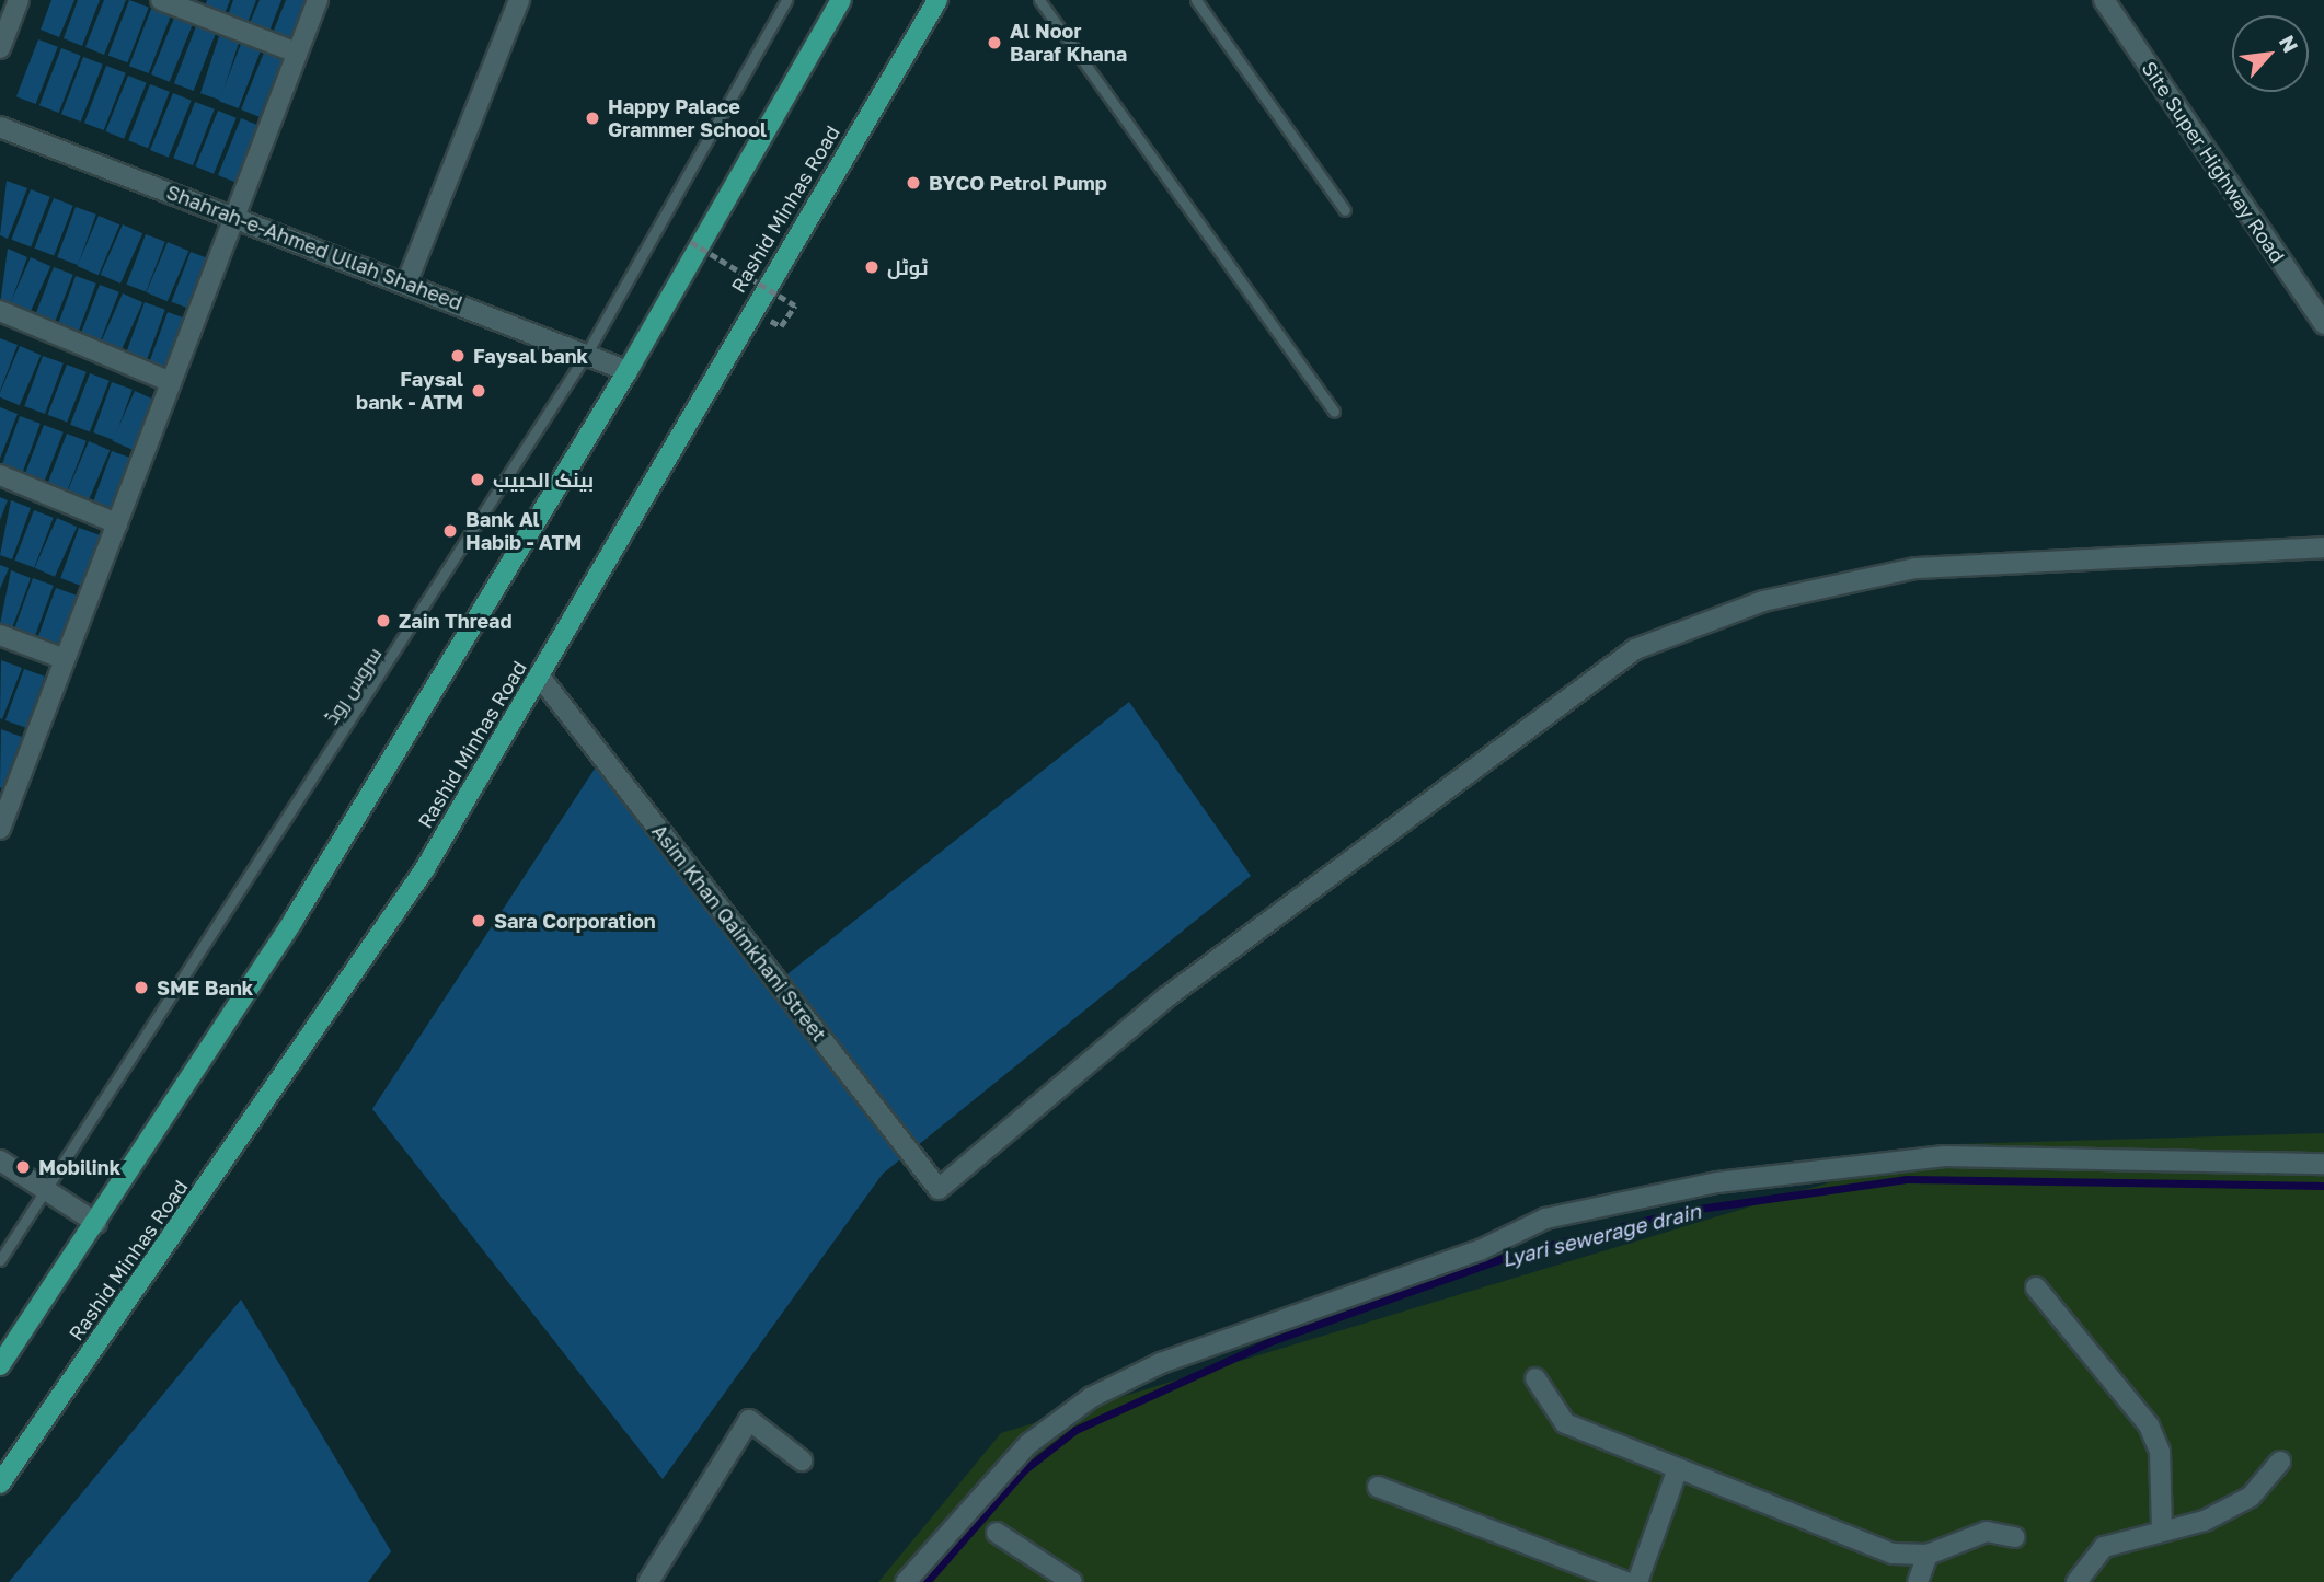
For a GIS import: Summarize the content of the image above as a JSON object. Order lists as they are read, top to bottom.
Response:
{
  "streets": {
    "main road": ["Rashid Minhas Road"],
    "street": ["Site Super Highway Road", "Shahrah-e-Ahmed Ullah Shaheed", "Asim Khan Qaimkhani Street"],
    "lane": ["سروس روڈ"]
  },
  "crossings": [
    ["Rashid Minhas Road", "Asim Khan Qaimkhani Street"],
    ["Shahrah-e-Ahmed Ullah Shaheed", "سروس روڈ"]
  ],
  "water": ["Lyari sewerage drain"],
  "places": [
    "Al Noor Baraf Khana",
    "Happy Palace Grammer School",
    "BYCO Petrol Pump",
    "ٹوٹل",
    "Faysal bank",
    "Faysal bank - ATM",
    "بينک الحبيب",
    "Bank Al Habib - ATM",
    "Zain Thread",
    "Sara Corporation",
    "SME Bank",
    "Mobilink"
  ],
  "north": "top right"
}
